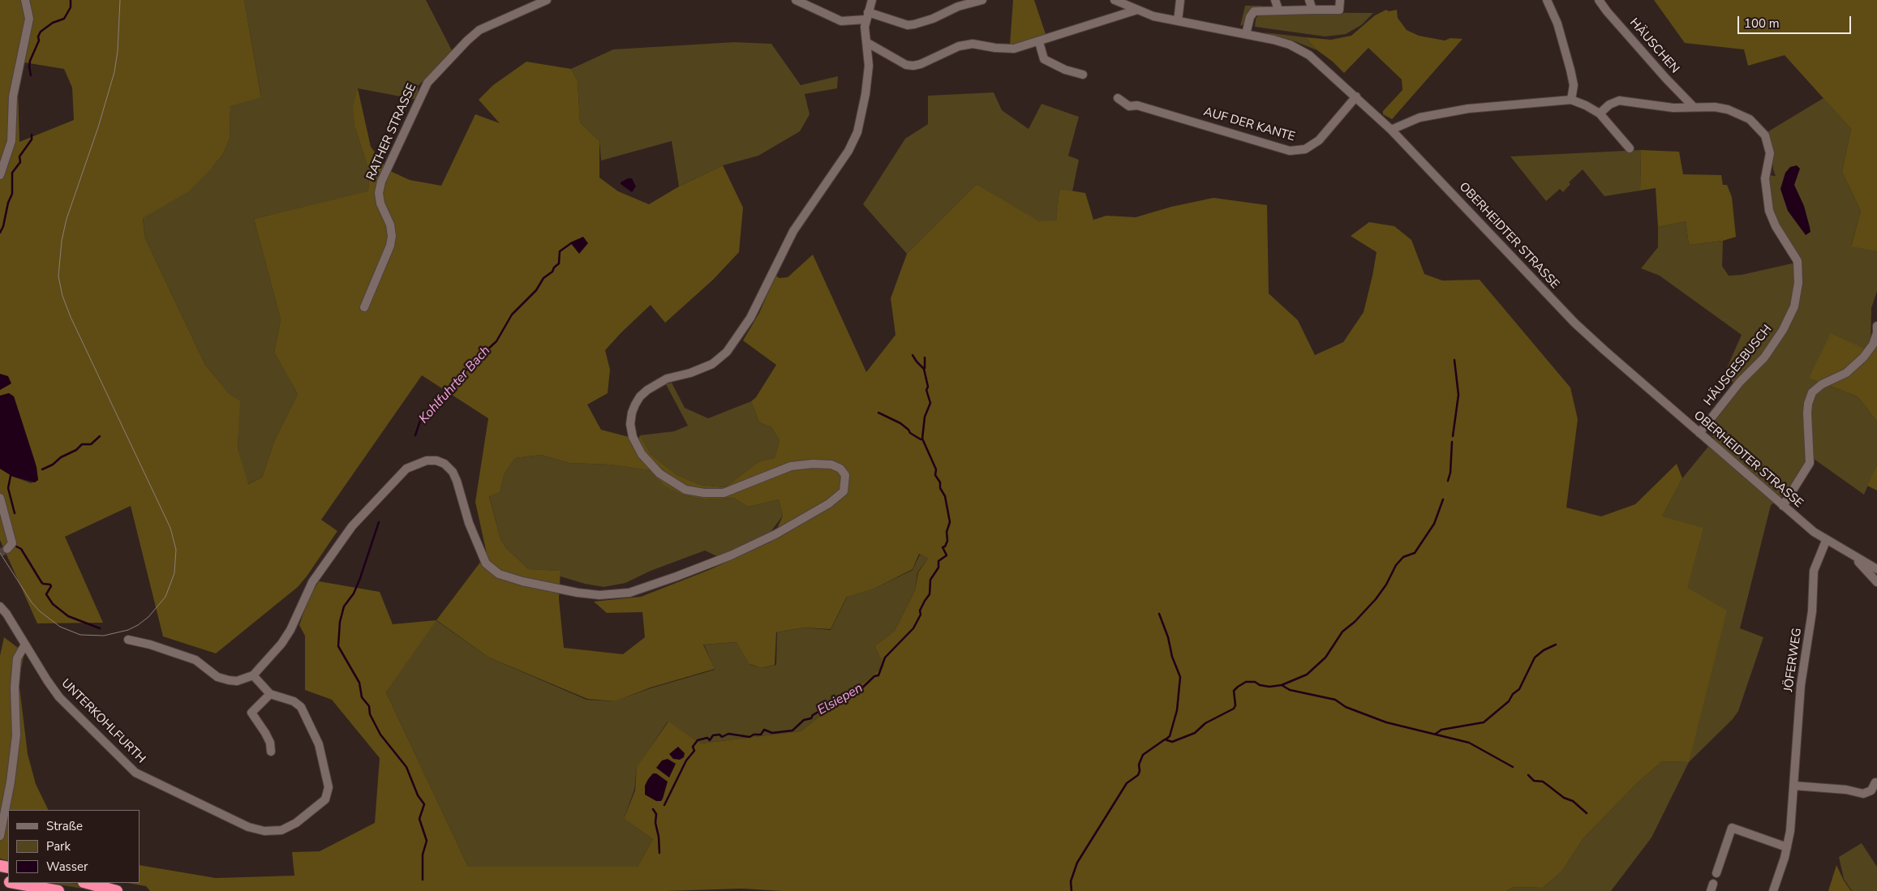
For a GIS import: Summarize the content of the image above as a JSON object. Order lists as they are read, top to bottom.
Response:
{
  "streets": {
    "street": [
      "HÄUSCHEN",
      "AUF DER KANTE",
      "RATHER STRASSE",
      "OBERHEIDTER STRASSE",
      "HÄUSGESBUSCH",
      "JÖFERWEG",
      "UNTERKOHLFURTH"
    ]
  },
  "crossings": [
    ["HÄUSCHEN", "HÄUSGESBUSCH"],
    ["AUF DER KANTE", "OBERHEIDTER STRASSE"],
    ["OBERHEIDTER STRASSE", "HÄUSGESBUSCH"],
    ["OBERHEIDTER STRASSE", "JÖFERWEG"]
  ],
  "water": ["Kohlfuhrter Bach", "Elsiepen"],
  "legend": ["Straße", "Park", "Wasser"],
  "scale_bar": "100 m"
}
